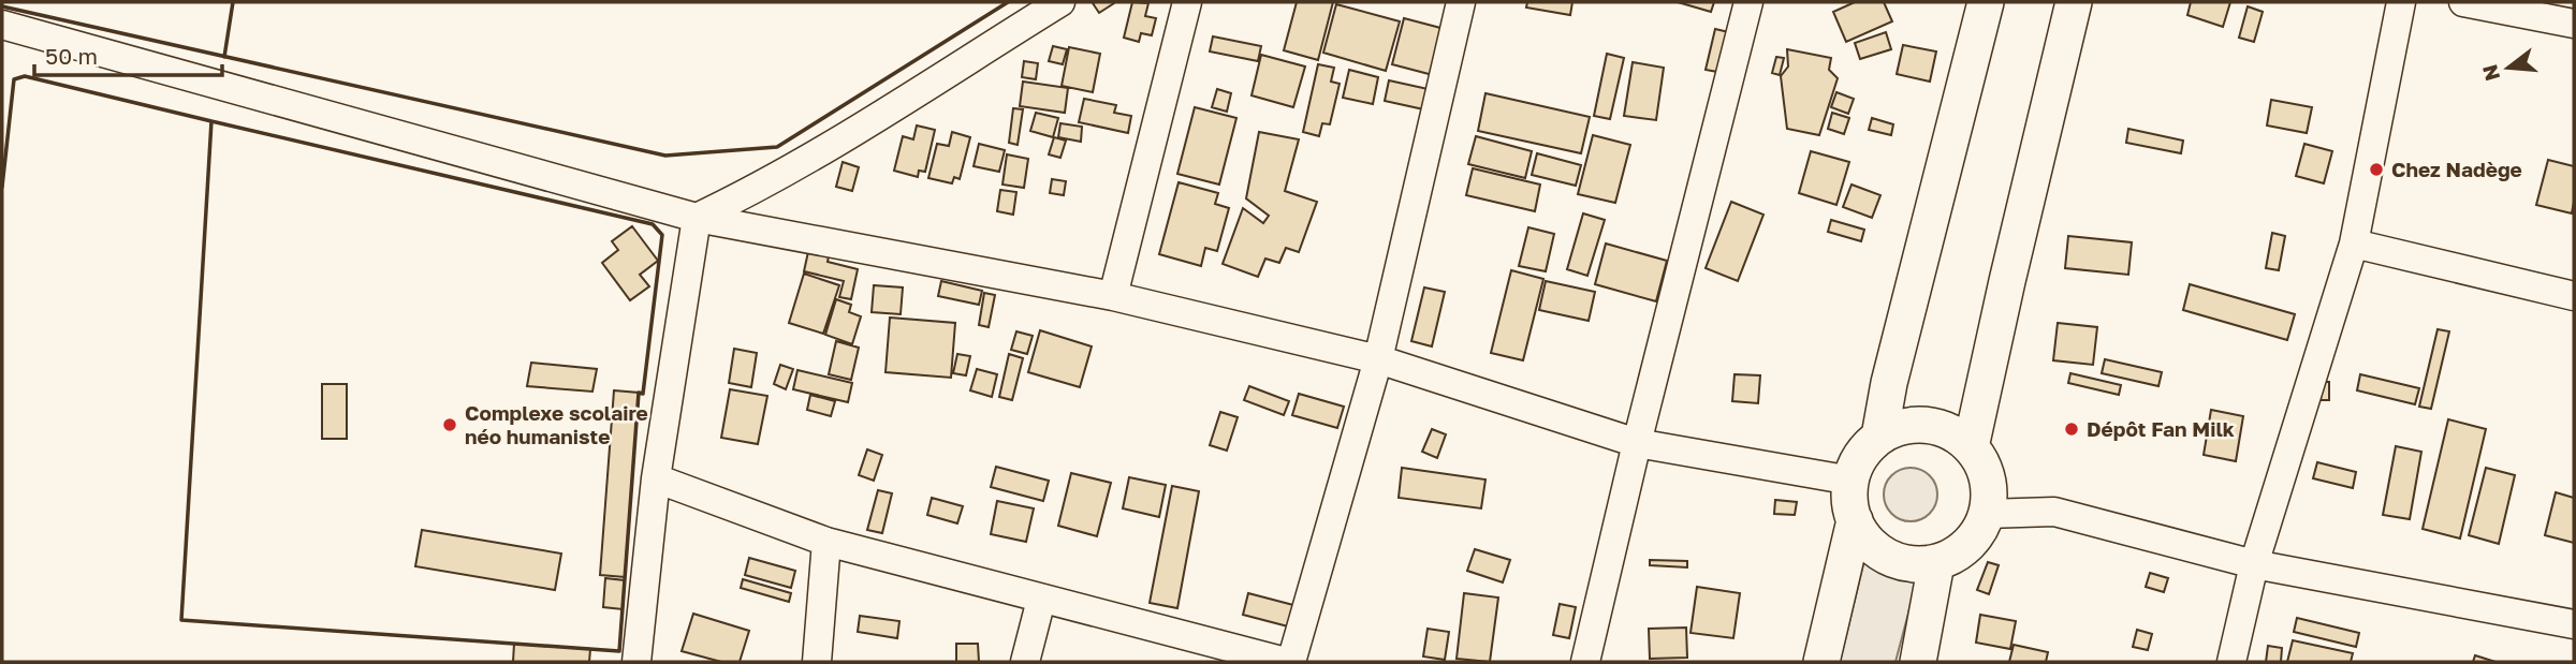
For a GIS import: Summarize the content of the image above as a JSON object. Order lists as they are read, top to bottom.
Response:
{
  "places": ["Chez Nadège", "Complexe scolaire néo humaniste", "Dépôt Fan Milk"],
  "scale_bar": "50 m",
  "north": "left"
}
